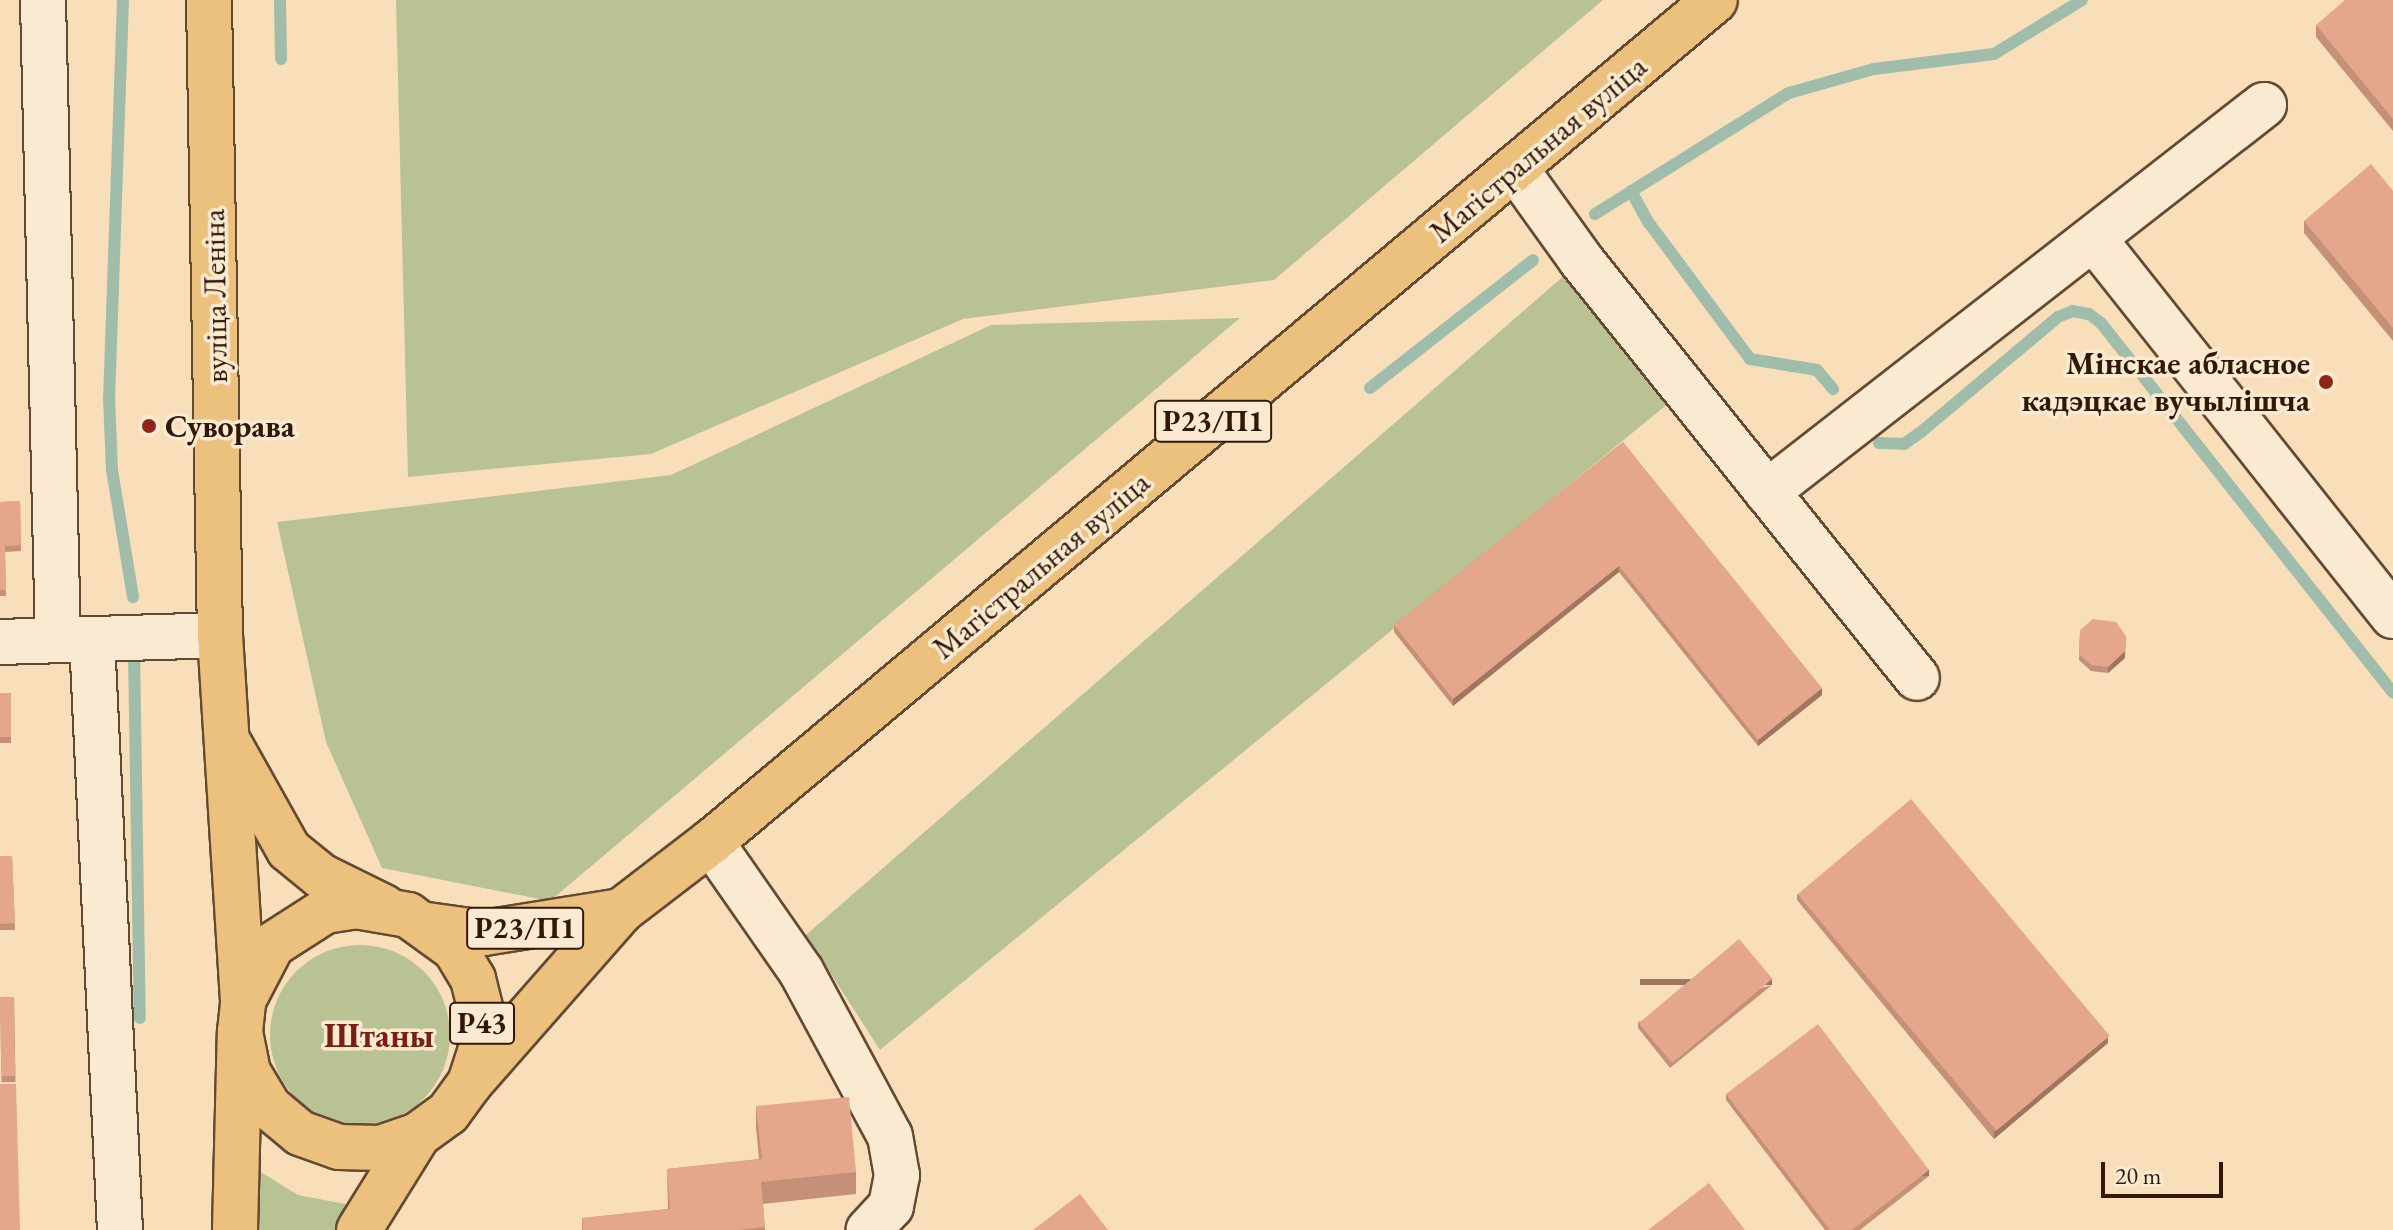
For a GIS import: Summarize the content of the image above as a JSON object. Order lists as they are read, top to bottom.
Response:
{
  "streets": {
    "main road": [
      "Магістральная вуліца",
      "вуліца Леніна",
      "Р23/П1",
      "Р43"
    ]
  },
  "crossings": [
    ["Магістральная вуліца", "вуліца Леніна"],
    ["Магістральная вуліца", "Р43"],
    ["вуліца Леніна", "Р43"]
  ],
  "districts": ["Штаны"],
  "places": ["Мінскае абласное кадэцкае вучылішча", "Суворава"],
  "scale_bar": "20 m"
}
